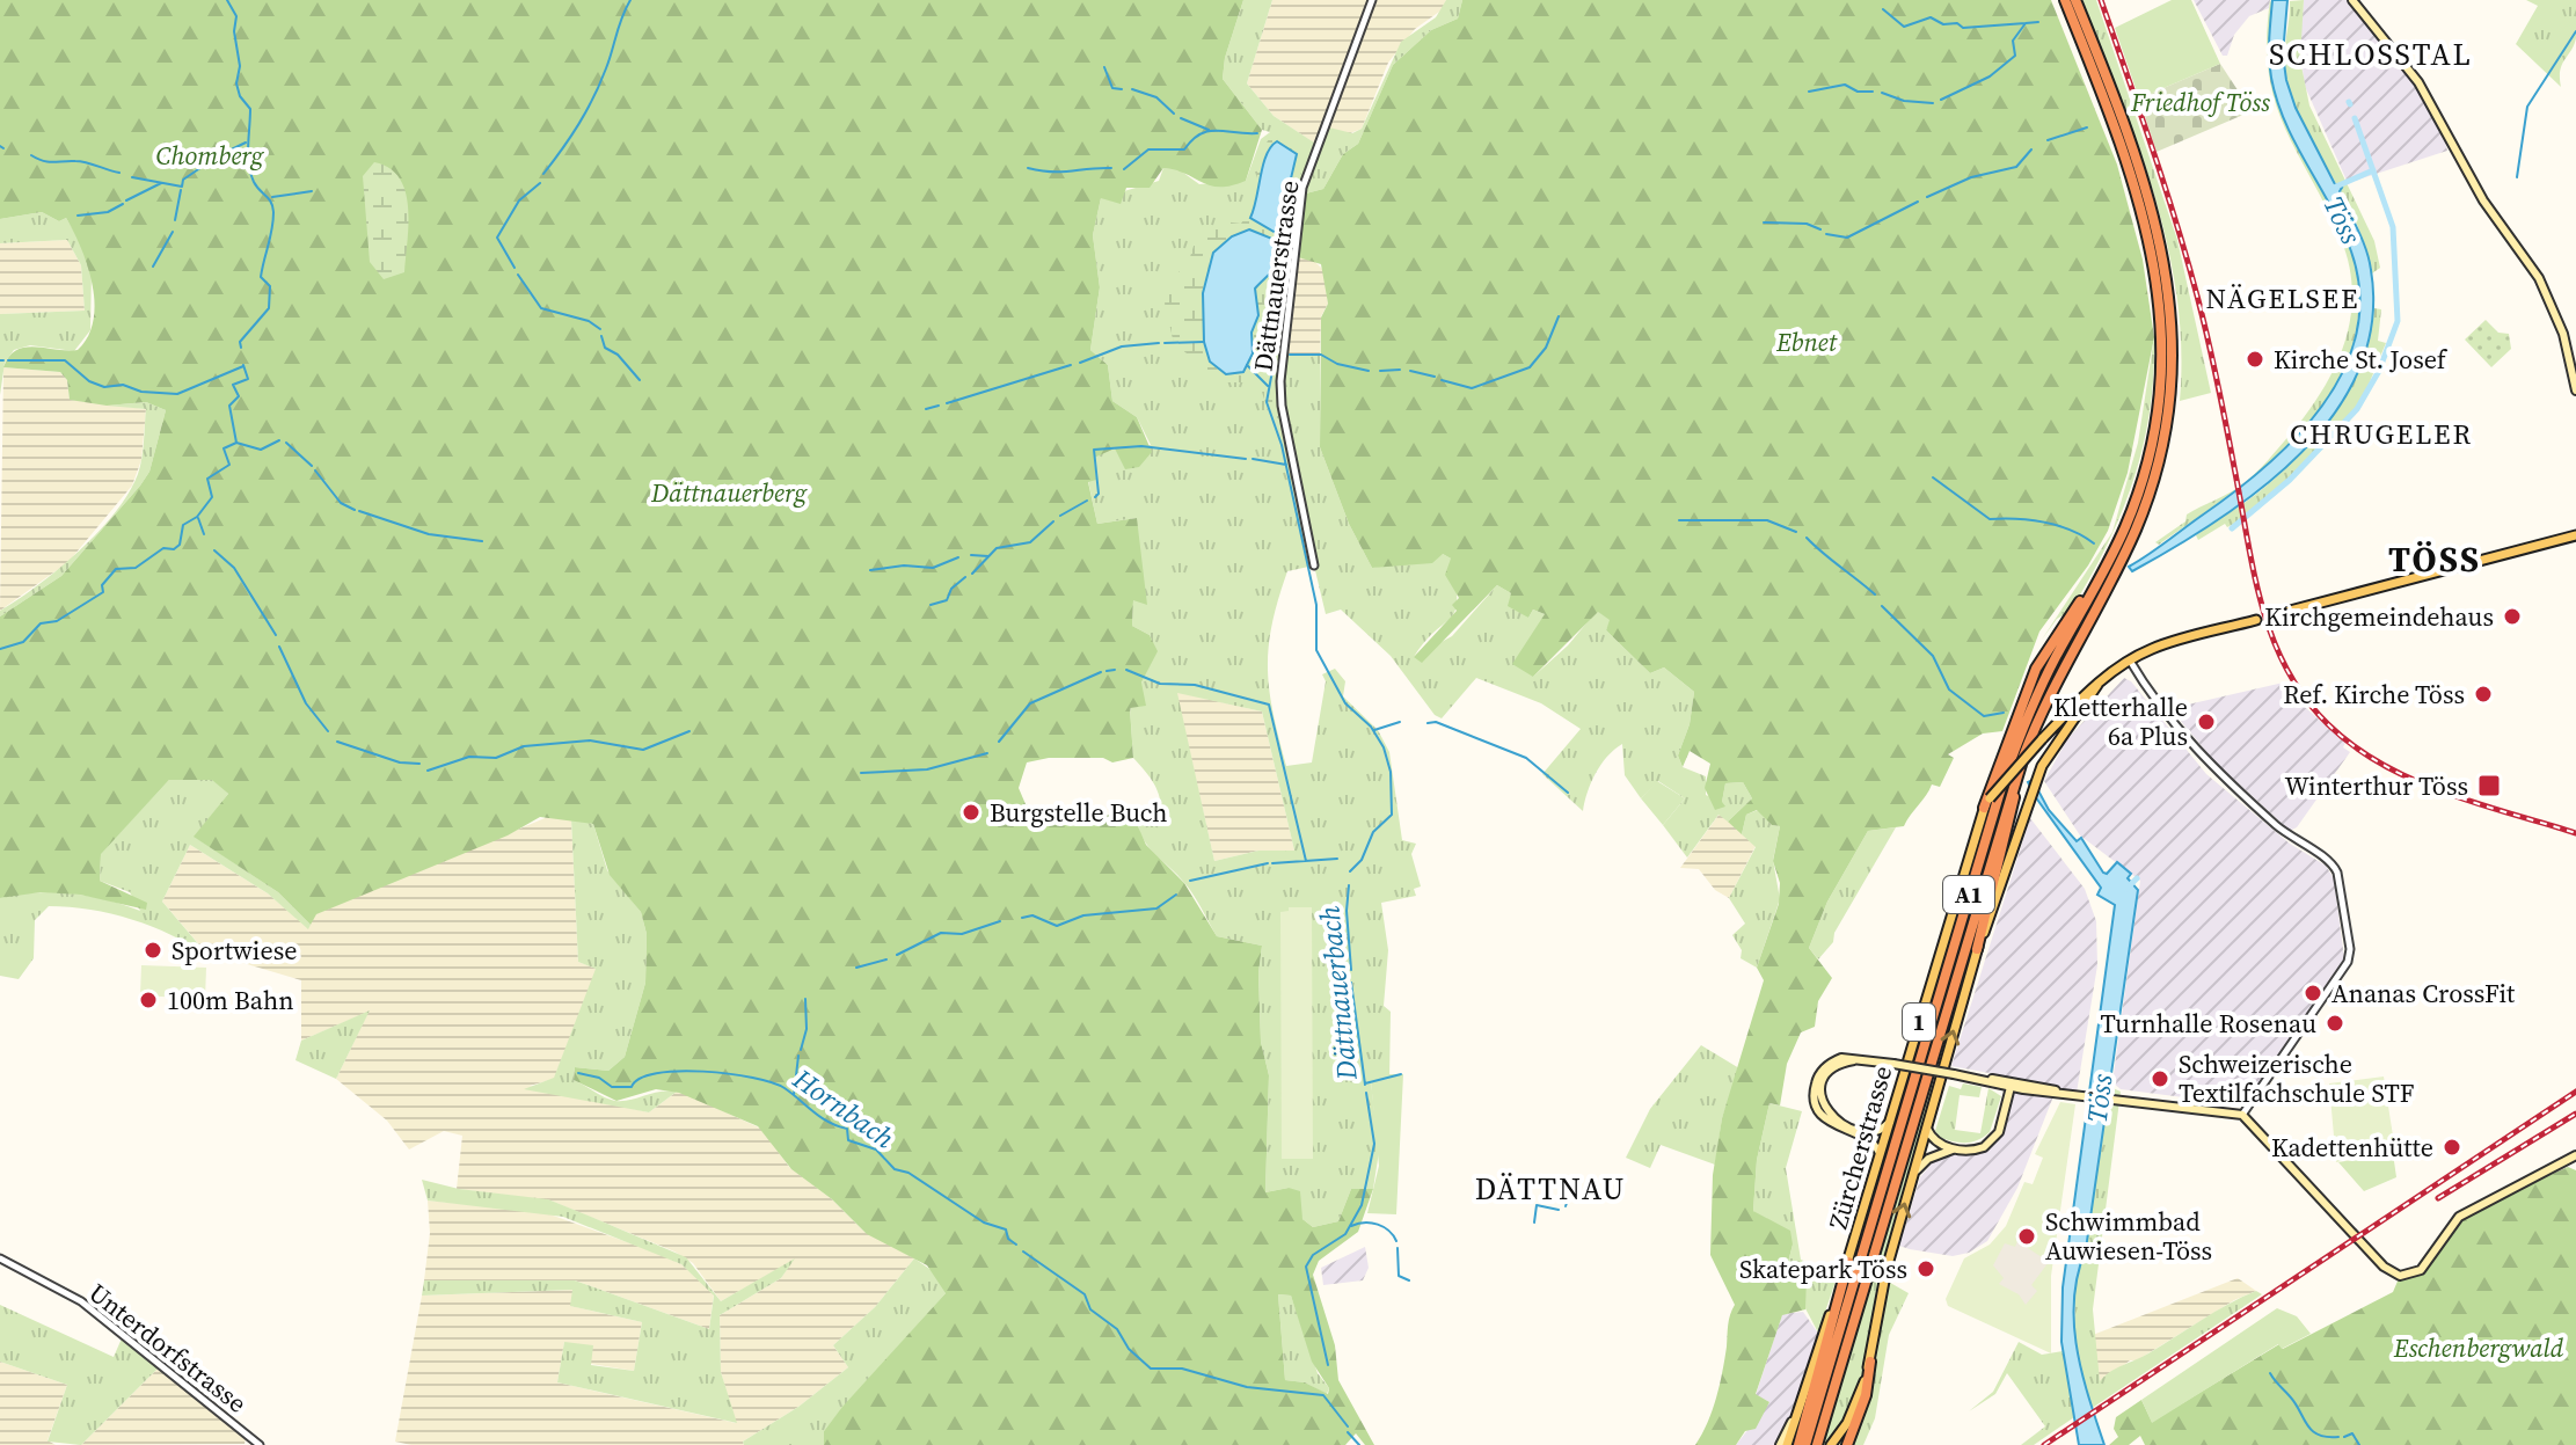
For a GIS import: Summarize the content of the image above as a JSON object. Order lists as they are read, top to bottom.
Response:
{
  "streets": {
    "highway": ["A1"],
    "main road": ["1", "Zürcherstrasse"],
    "street": ["Dättnauerstrasse", "Unterdorfstrasse"]
  },
  "crossings": [
    ["A1", "Zürcherstrasse"]
  ],
  "districts": [
    "SCHLOSSTAL",
    "NÄGELSEE",
    "CHRUGELER",
    "TÖSS",
    "DÄTTNAU"
  ],
  "water": ["Töss", "Dättnauerbach", "Hornbach"],
  "parks": [
    "Friedhof Töss",
    "Chomberg",
    "Ebnet",
    "Dättnauerberg",
    "Eschenbergwald"
  ],
  "places": {
    "other": [
      "Kirche St. Josef",
      "Kirchgemeindehaus",
      "Ref. Kirche Töss",
      "Kletterhalle 6a Plus",
      "Burgstelle Buch",
      "Sportwiese",
      "Ananas CrossFit",
      "100m Bahn",
      "Turnhalle Rosenau",
      "Schweizerische Textilfachschule STF",
      "Kadettenhütte",
      "Schwimmbad Auwiesen-Töss",
      "Skatepark Töss"
    ],
    "transit": ["Winterthur Töss"]
  }
}
